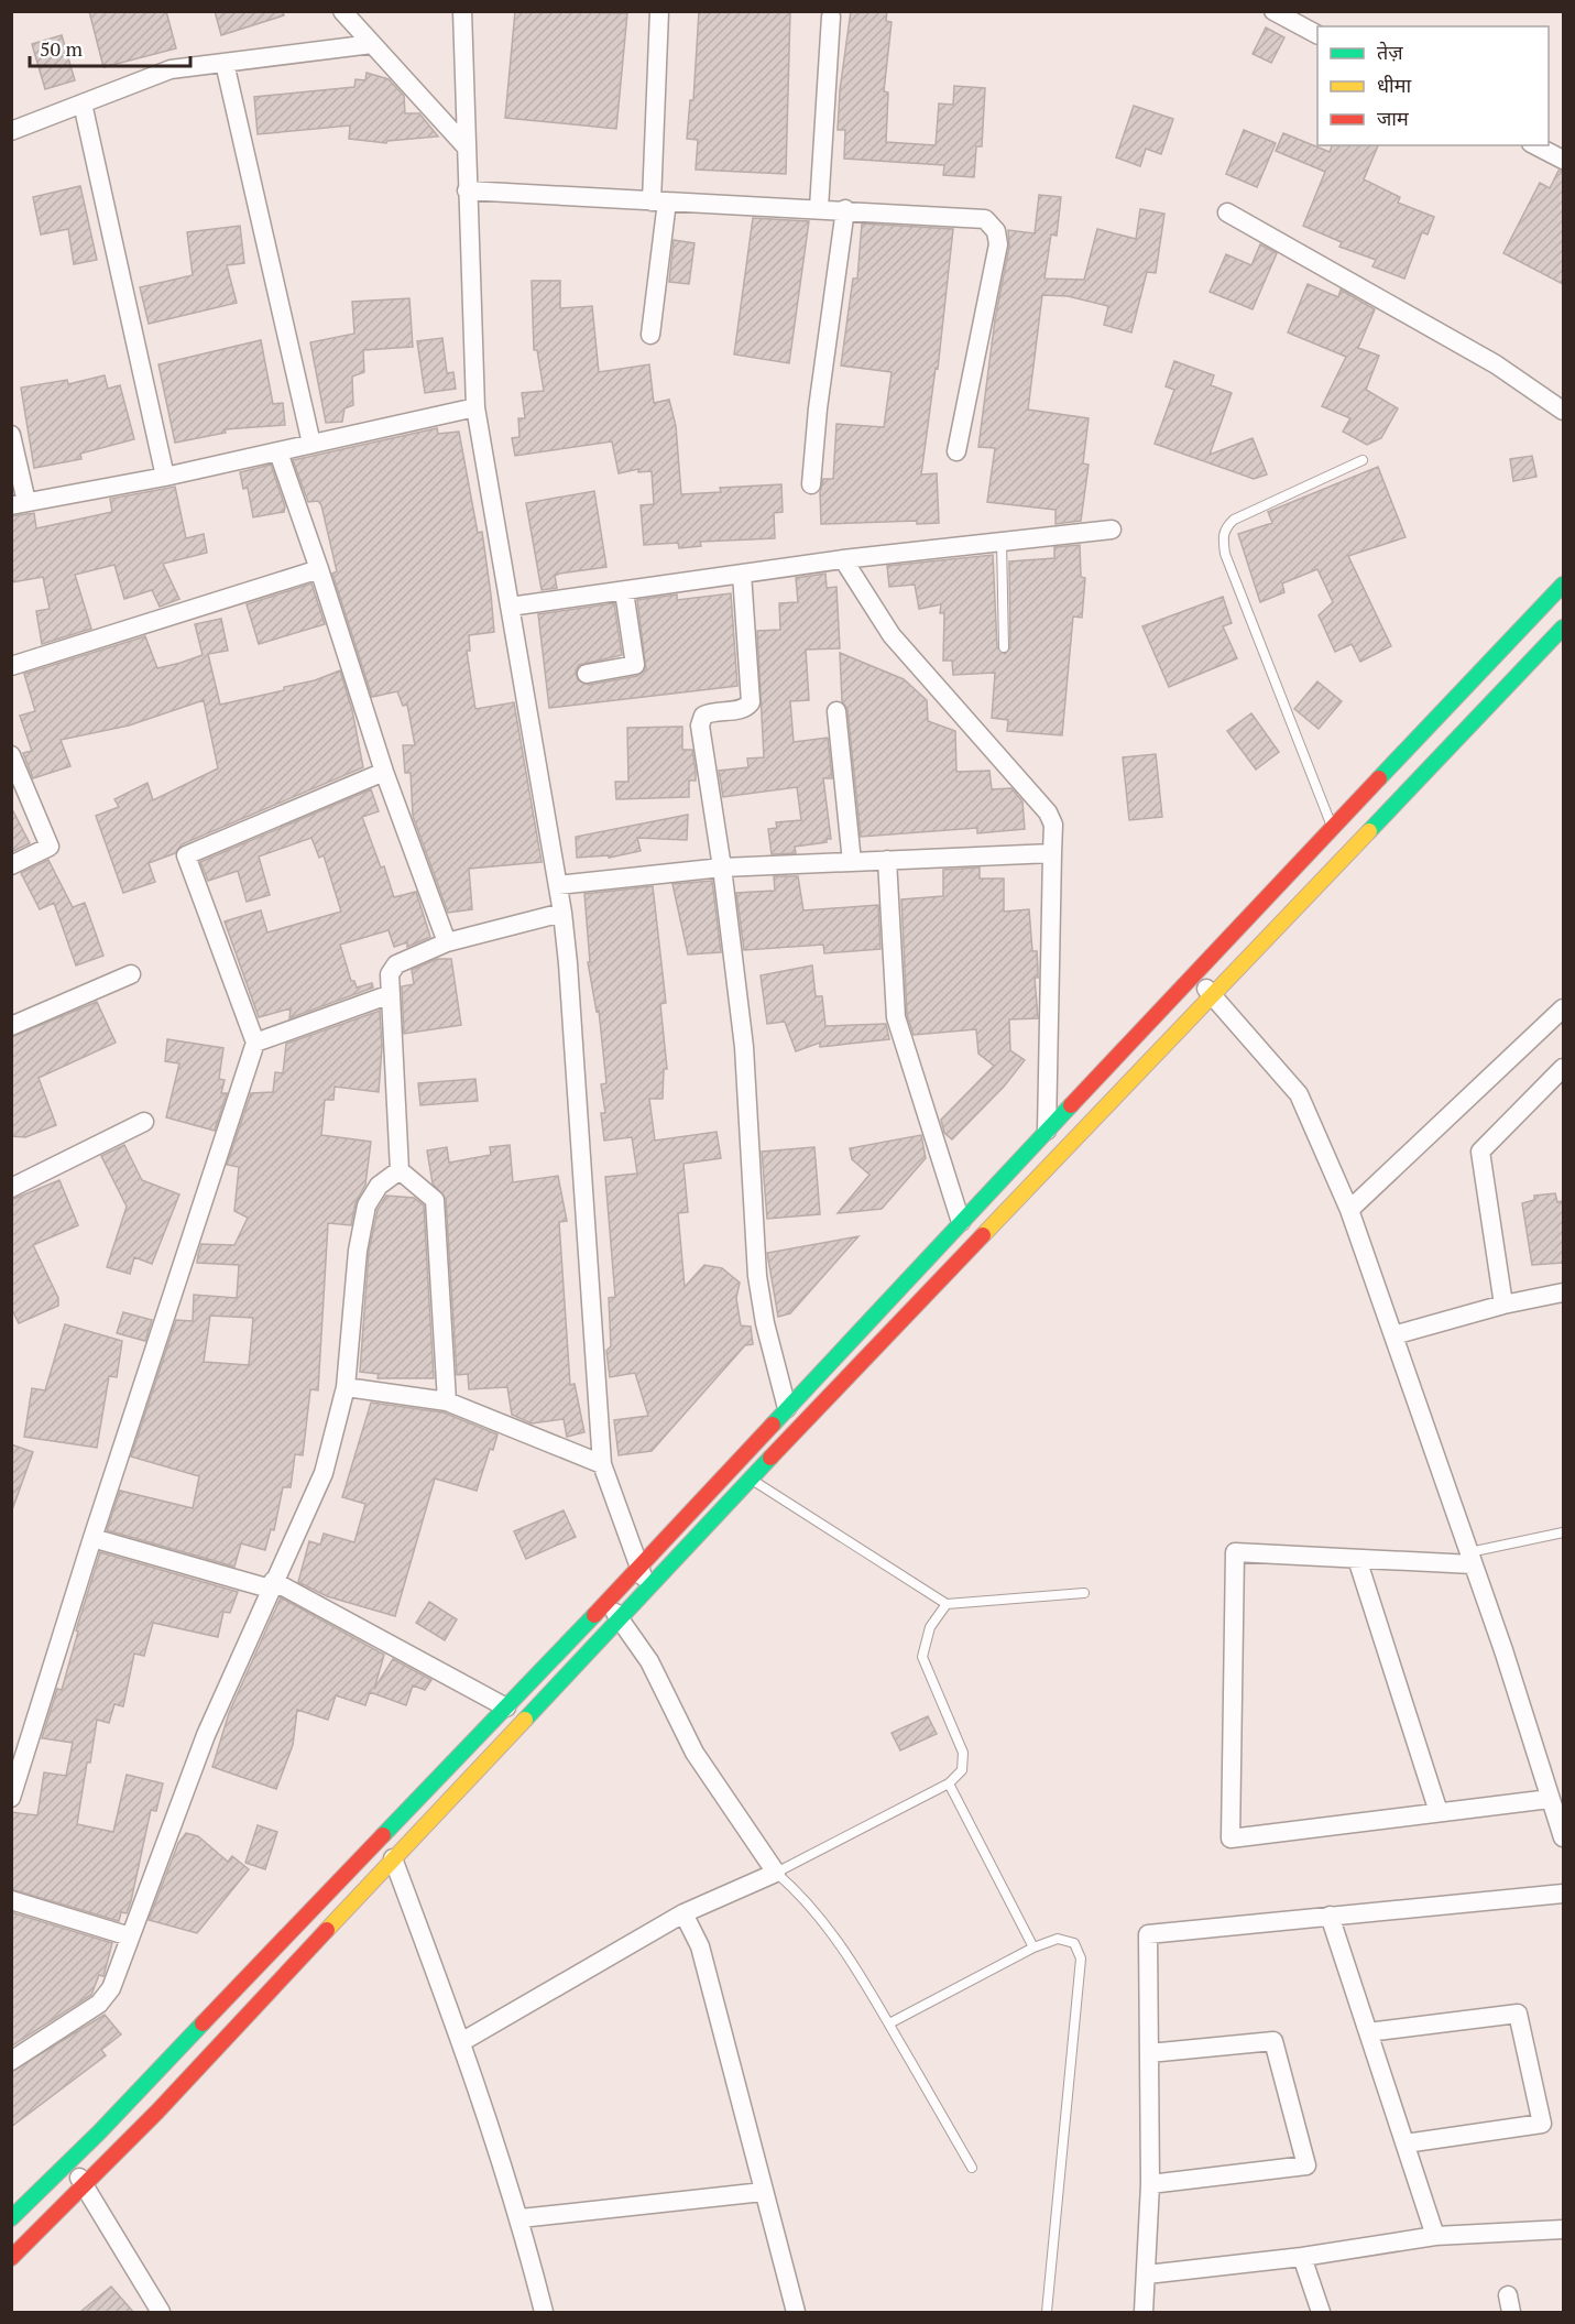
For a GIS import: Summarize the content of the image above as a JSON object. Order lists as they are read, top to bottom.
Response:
{
  "legend": ["तेज़", "धीमा", "जाम"],
  "scale_bar": "50 m"
}
